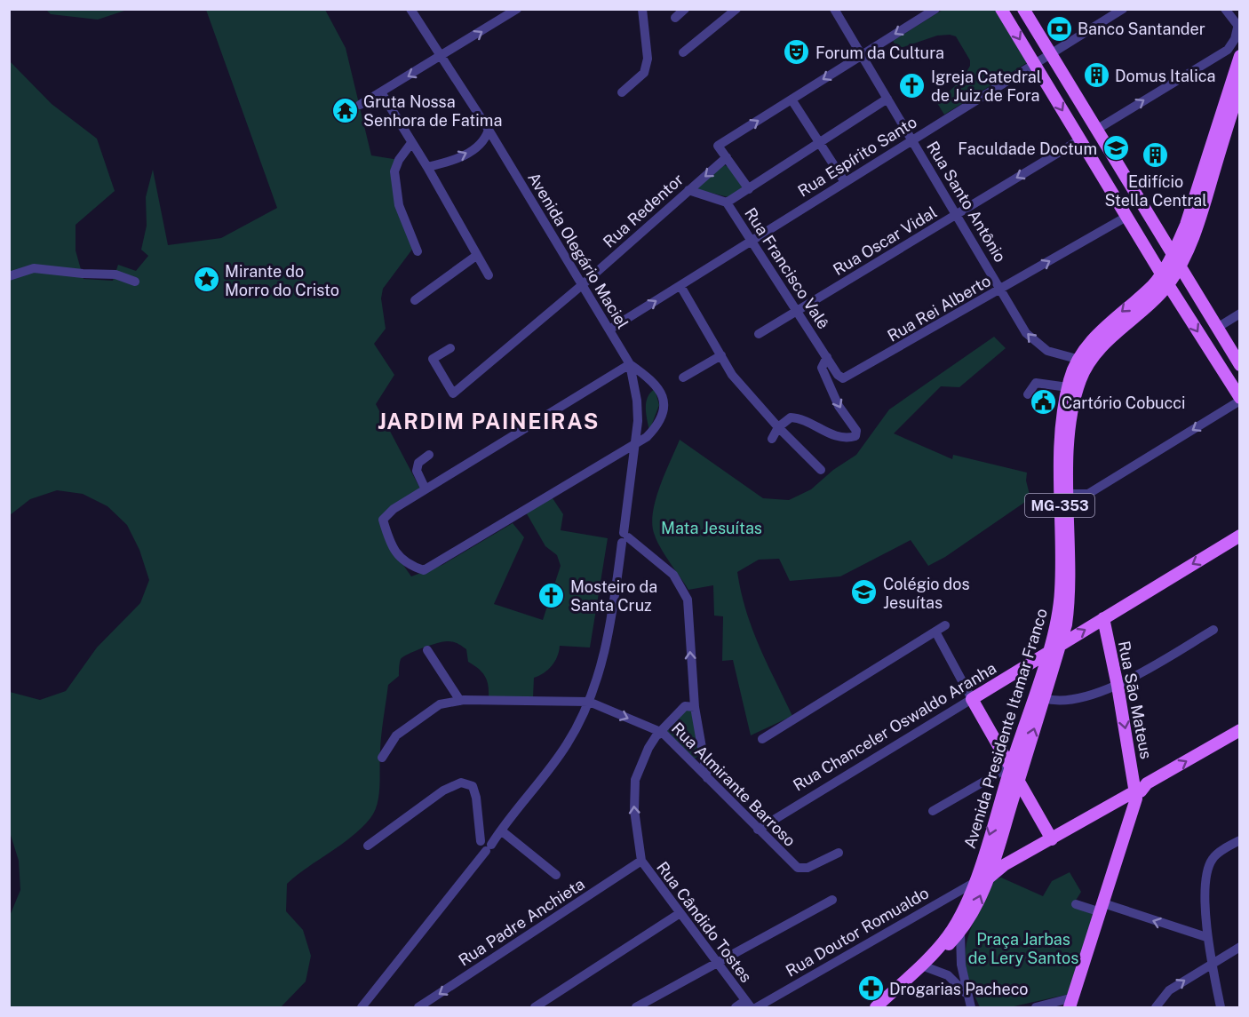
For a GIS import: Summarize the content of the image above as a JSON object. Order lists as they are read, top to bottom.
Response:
{
  "streets": {
    "main road": [
      "MG-353",
      "Rua São Mateus",
      "Rua Chanceler Oswaldo Aranha",
      "Avenida Presidente Itamar Franco"
    ],
    "street": [
      "Rua Espírito Santo",
      "Rua Santo Antônio",
      "Rua Redentor",
      "Rua Oscar Vidal",
      "Avenida Olegário Maciel",
      "Rua Francisco Valê",
      "Rua Rei Alberto",
      "Rua Almirante Barroso",
      "Rua Padre Anchieta",
      "Rua Cândido Tostes",
      "Rua Doutor Romualdo"
    ]
  },
  "crossings": [
    ["Rua Espírito Santo", "Rua Santo Antônio"],
    ["Rua Espírito Santo", "Avenida Olegário Maciel"],
    ["Rua Espírito Santo", "Rua Francisco Valê"],
    ["Rua Santo Antônio", "Rua Oscar Vidal"],
    ["Rua Santo Antônio", "Rua Rei Alberto"],
    ["Rua Santo Antônio", "Avenida Presidente Itamar Franco"],
    ["Rua Redentor", "Avenida Olegário Maciel"],
    ["Rua Redentor", "Rua Francisco Valê"],
    ["Rua Oscar Vidal", "Rua Francisco Valê"],
    ["Avenida Olegário Maciel", "Rua Almirante Barroso"],
    ["Rua Francisco Valê", "Rua Rei Alberto"],
    ["Rua São Mateus", "Rua Chanceler Oswaldo Aranha"],
    ["Rua Chanceler Oswaldo Aranha", "Avenida Presidente Itamar Franco"],
    ["Rua Chanceler Oswaldo Aranha", "Rua Almirante Barroso"],
    ["Avenida Presidente Itamar Franco", "Rua Doutor Romualdo"],
    ["Rua Almirante Barroso", "Rua Cândido Tostes"],
    ["Rua Padre Anchieta", "Rua Cândido Tostes"]
  ],
  "one_way": ["Rua Oscar Vidal", "Rua Rei Alberto", "Rua Cândido Tostes"],
  "districts": ["JARDIM PAINEIRAS"],
  "parks": ["Mata Jesuítas", "Praça Jarbas de Lery Santos"],
  "places": {
    "bank": ["Banco Santander"],
    "theatre": ["Forum da Cultura"],
    "building": ["Domus Italica", "Edifício Stella Central"],
    "church": ["Igreja Catedral de Juiz de Fora", "Mosteiro da Santa Cruz"],
    "temple": ["Gruta Nossa Senhora de Fatima"],
    "school or university": ["Faculdade Doctum", "Colégio dos Jesuítas"],
    "place": ["Mirante do Morro do Cristo"],
    "public building": ["Cartório Cobucci"],
    "pharmacy": ["Drogarias Pacheco"]
  }
}
